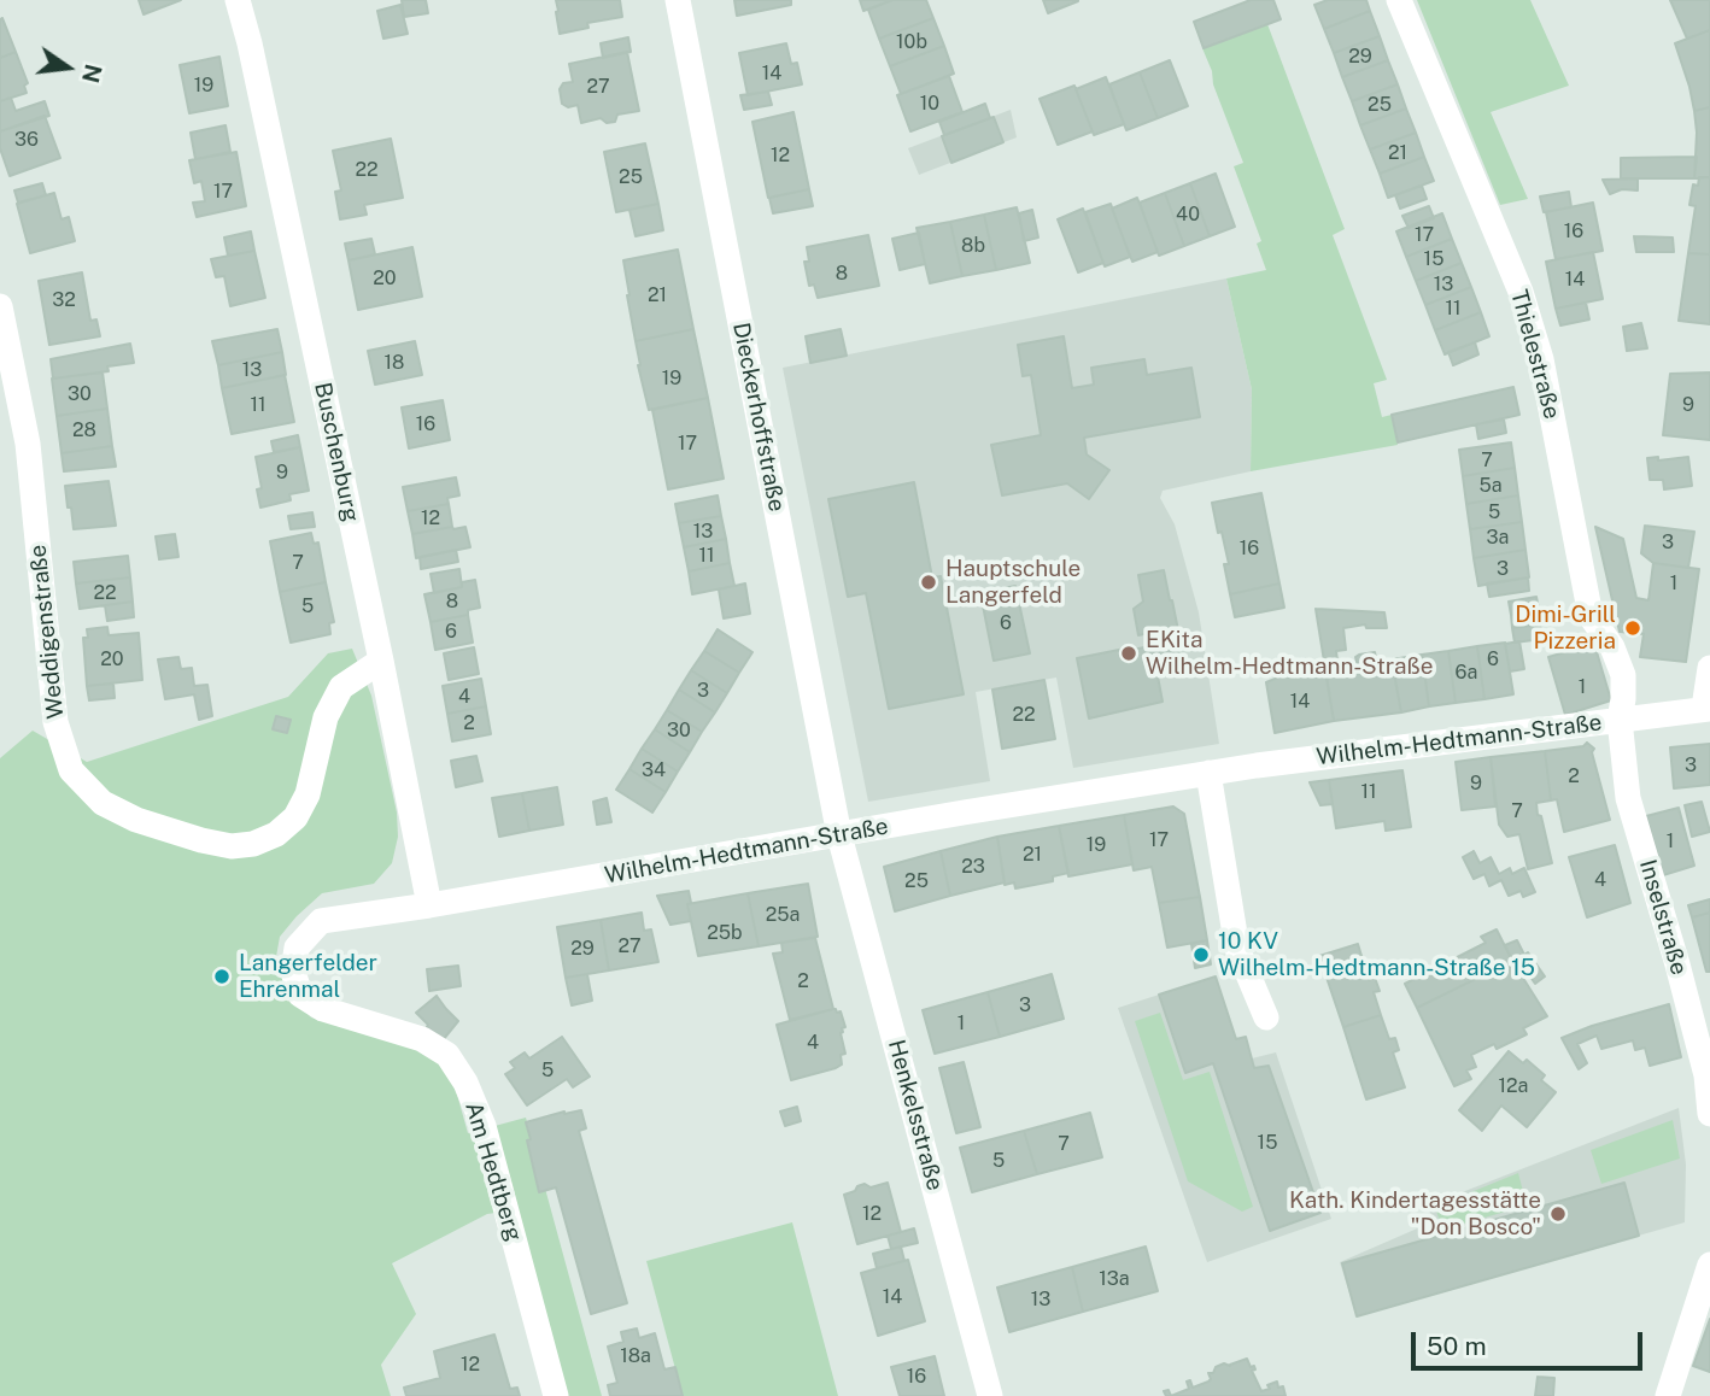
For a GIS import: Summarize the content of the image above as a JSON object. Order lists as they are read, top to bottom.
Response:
{
  "streets": {
    "street": [
      "Thielestraße",
      "Dieckerhoffstraße",
      "Buschenburg",
      "Weddigenstraße",
      "Wilhelm-Hedtmann-Straße",
      "Inselstraße",
      "Henkelsstraße",
      "Am Hedtberg"
    ]
  },
  "crossings": [
    ["Thielestraße", "Wilhelm-Hedtmann-Straße"],
    ["Thielestraße", "Inselstraße"],
    ["Dieckerhoffstraße", "Wilhelm-Hedtmann-Straße"],
    ["Dieckerhoffstraße", "Henkelsstraße"],
    ["Buschenburg", "Weddigenstraße"],
    ["Buschenburg", "Wilhelm-Hedtmann-Straße"],
    ["Wilhelm-Hedtmann-Straße", "Inselstraße"],
    ["Wilhelm-Hedtmann-Straße", "Henkelsstraße"],
    ["Wilhelm-Hedtmann-Straße", "Am Hedtberg"]
  ],
  "places": [
    "Hauptschule Langerfeld",
    "Dimi-Grill Pizzeria",
    "EKita Wilhelm-Hedtmann-Straße",
    "10 KV Wilhelm-Hedtmann-Straße 15",
    "Langerfelder Ehrenmal",
    "Kath. Kindertagesstätte \"Don Bosco\""
  ],
  "house_numbers": [
    "10b",
    "29",
    "14",
    "19",
    "27",
    "10",
    "25",
    "36",
    "21",
    "12",
    "22",
    "25",
    "17",
    "40",
    "16",
    "17",
    "8b",
    "15",
    "8",
    "20",
    "14",
    "13",
    "21",
    "32",
    "11",
    "18",
    "13",
    "19",
    "30",
    "11",
    "9",
    "16",
    "28",
    "17",
    "7",
    "9",
    "5a",
    "5",
    "12",
    "13",
    "3a",
    "3",
    "16",
    "11",
    "7",
    "3",
    "1",
    "22",
    "8",
    "5",
    "6",
    "6",
    "20",
    "6",
    "6a",
    "1",
    "3",
    "4",
    "14",
    "22",
    "2",
    "30",
    "3",
    "34",
    "2",
    "9",
    "11",
    "7",
    "17",
    "1",
    "19",
    "21",
    "23",
    "4",
    "25",
    "25a",
    "25b",
    "27",
    "29",
    "2",
    "3",
    "1",
    "4",
    "5",
    "12a",
    "15",
    "7",
    "5",
    "12",
    "13a",
    "14",
    "13",
    "18a",
    "12",
    "16"
  ],
  "scale_bar": "50 m",
  "north": "right"
}
